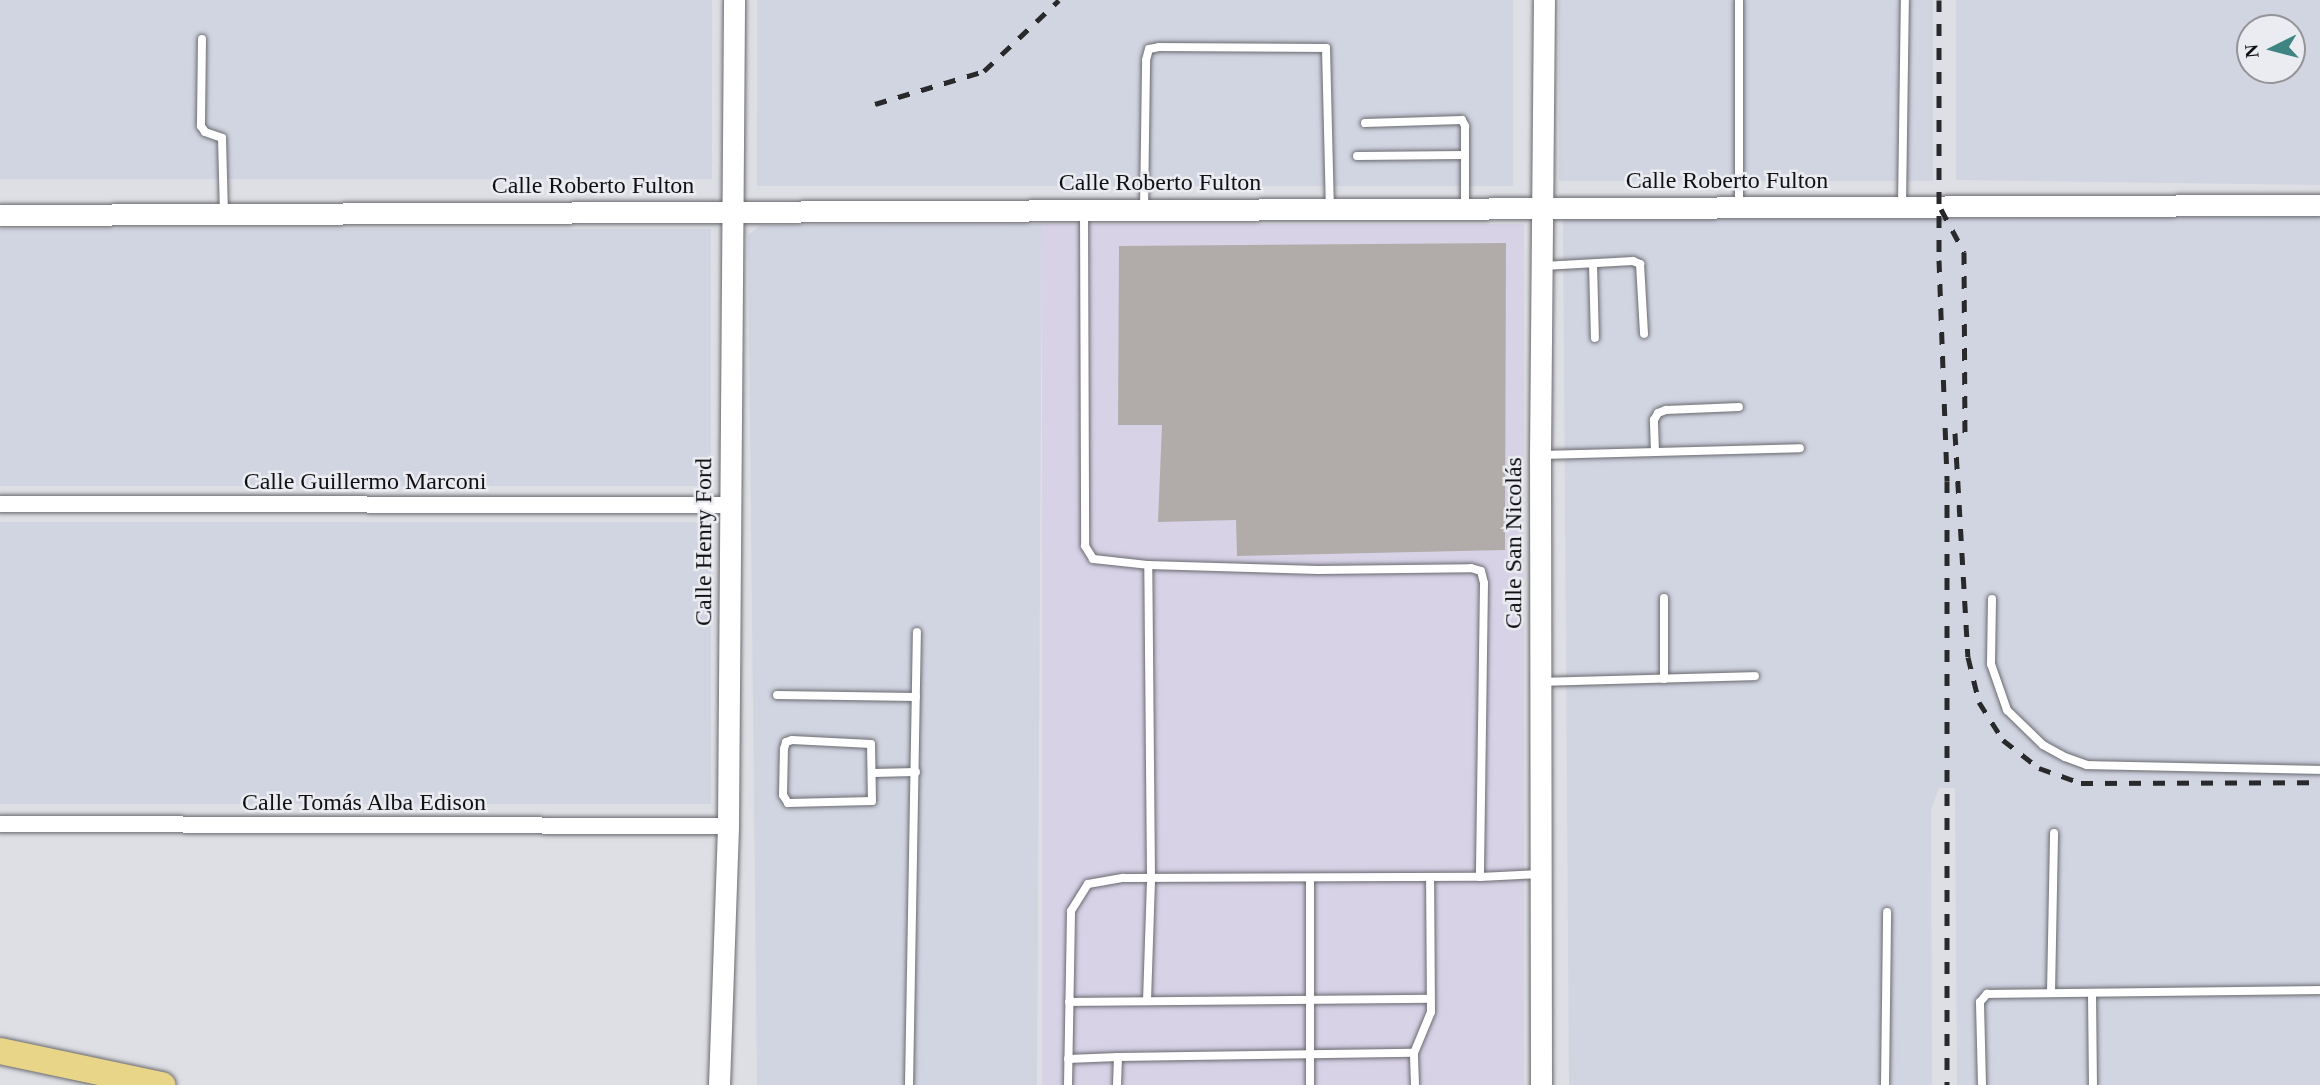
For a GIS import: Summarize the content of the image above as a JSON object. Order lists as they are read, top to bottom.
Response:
{
  "streets": {
    "street": [
      "Calle Roberto Fulton",
      "Calle Guillermo Marconi",
      "Calle Henry Ford",
      "Calle San Nicolás",
      "Calle Tomás Alba Edison"
    ]
  },
  "crossings": [
    ["Calle Roberto Fulton", "Calle Henry Ford"],
    ["Calle Roberto Fulton", "Calle San Nicolás"],
    ["Calle Guillermo Marconi", "Calle Henry Ford"],
    ["Calle Henry Ford", "Calle Tomás Alba Edison"]
  ],
  "north": "left"
}
